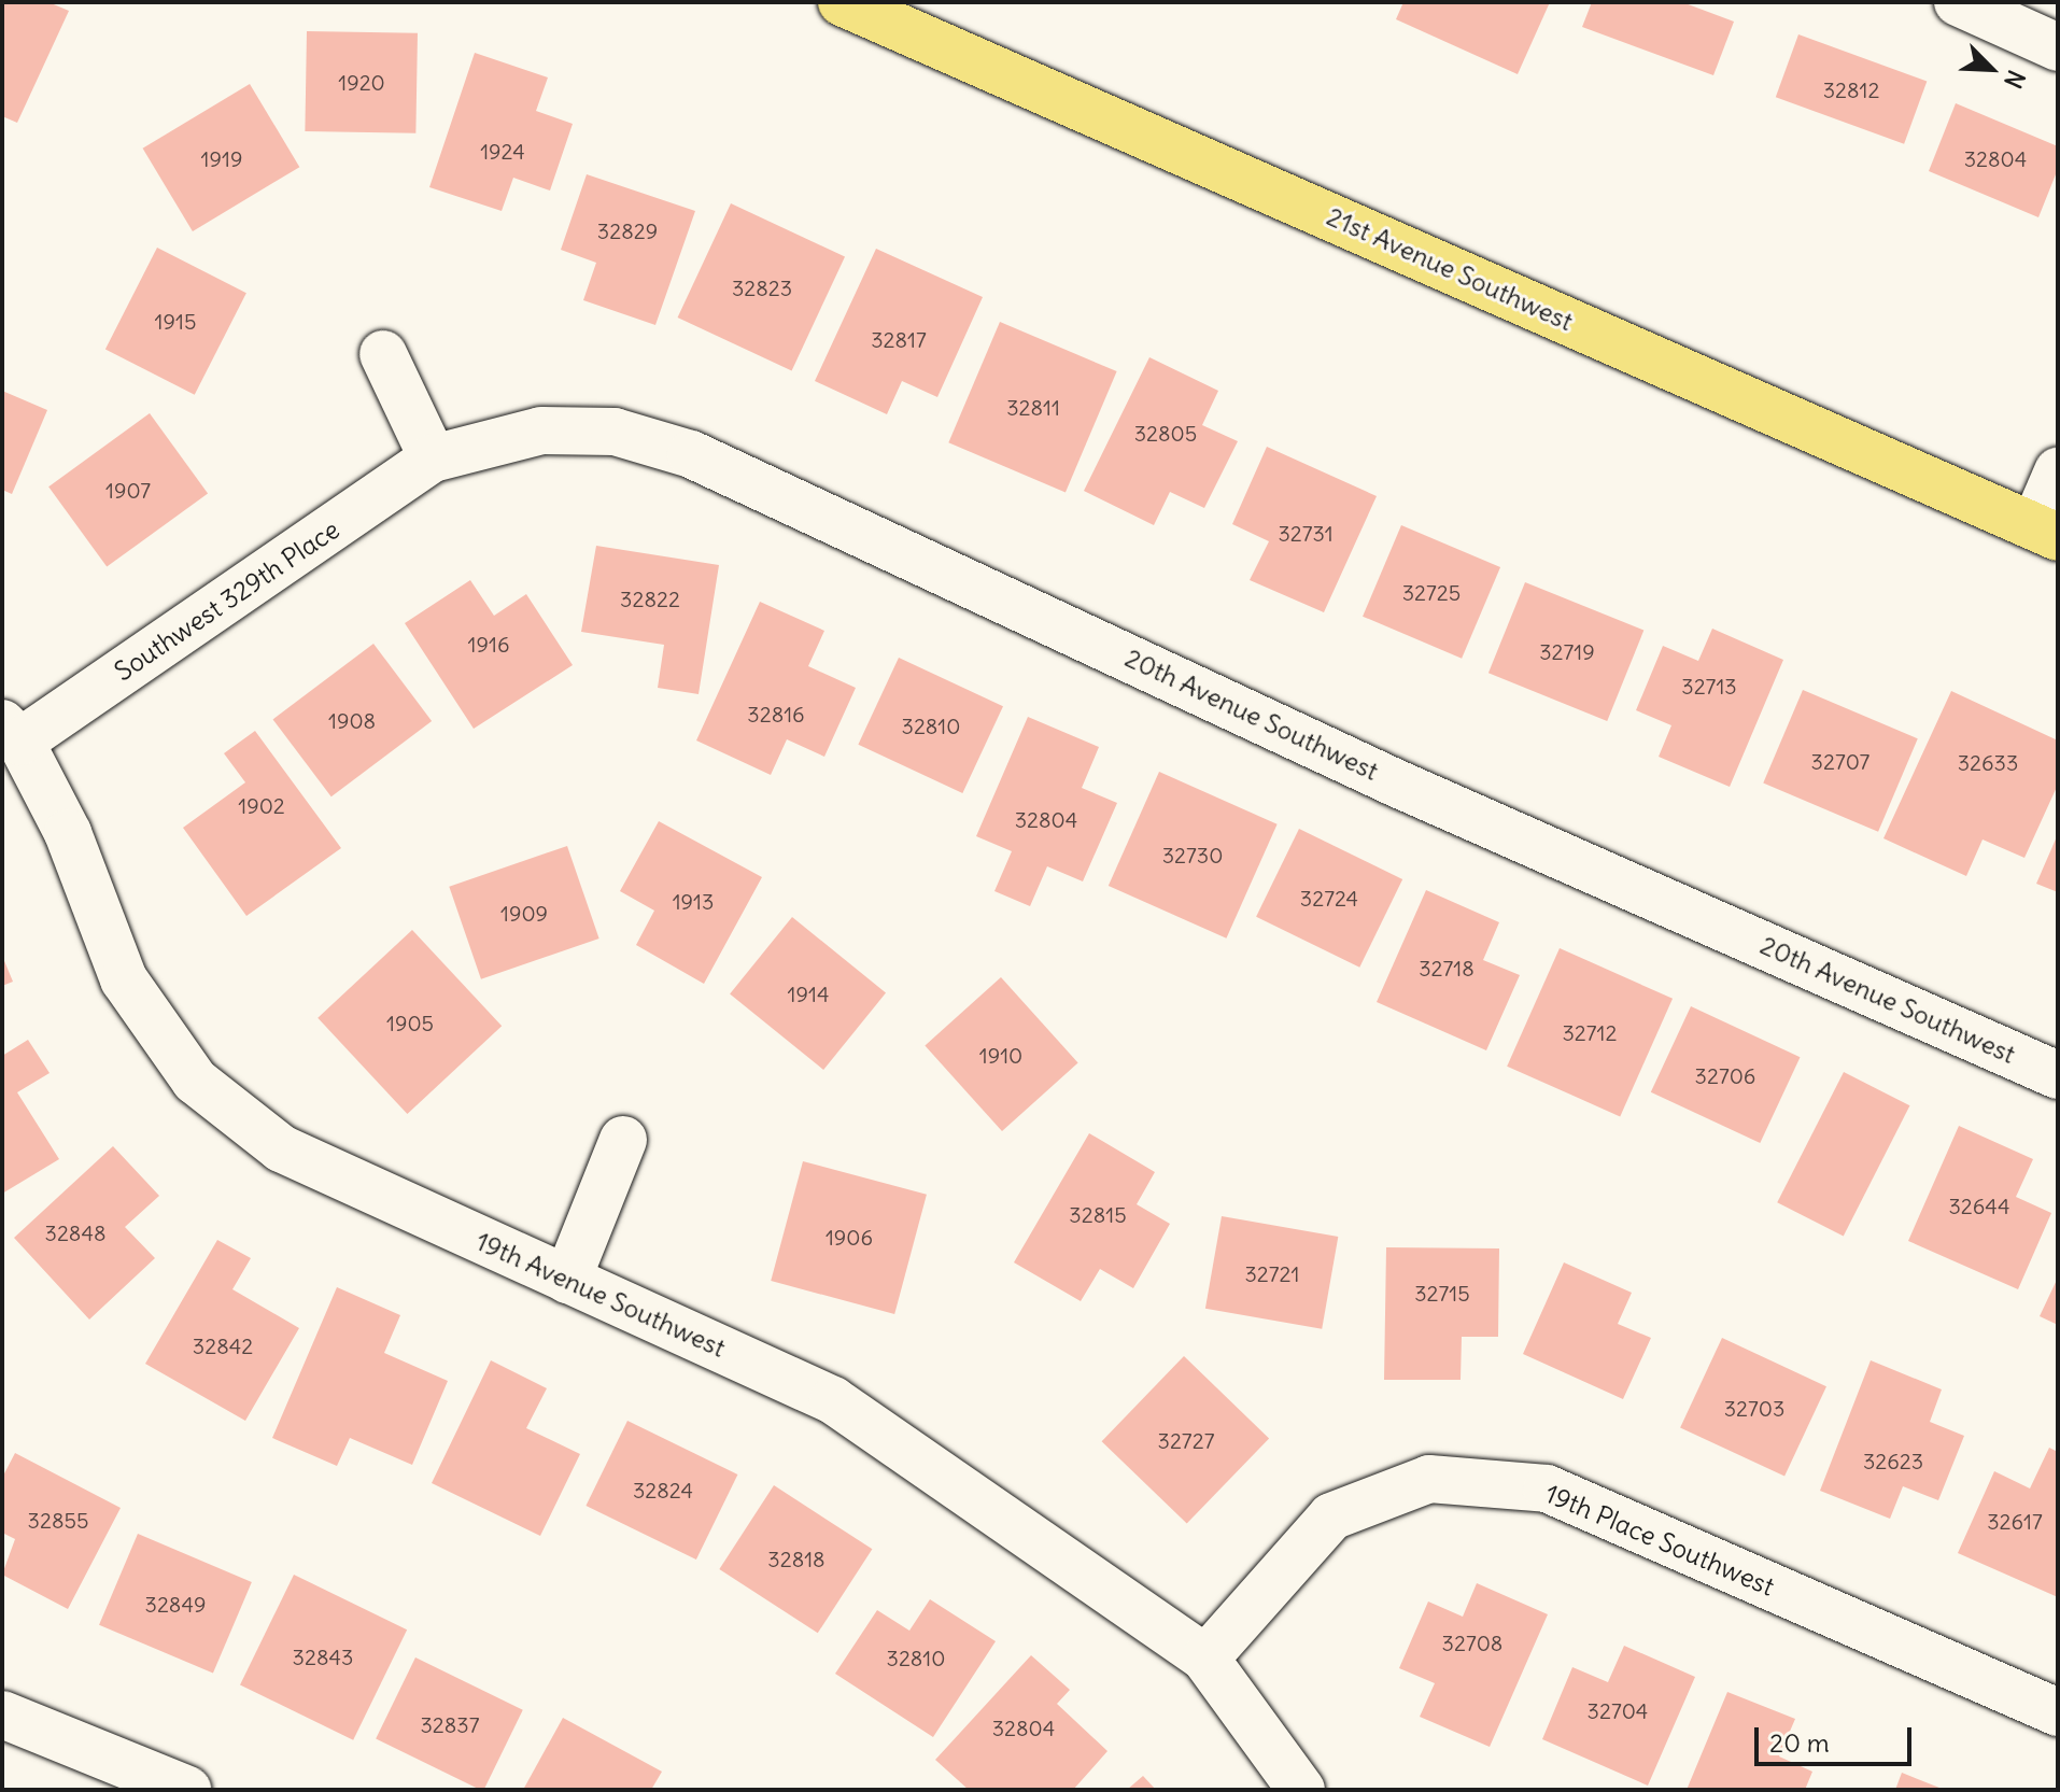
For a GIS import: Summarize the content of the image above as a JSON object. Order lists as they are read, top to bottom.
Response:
{
  "streets": {
    "main road": ["21st Avenue Southwest"],
    "street": [
      "Southwest 329th Place",
      "20th Avenue Southwest",
      "19th Avenue Southwest",
      "19th Place Southwest"
    ]
  },
  "crossings": [
    ["Southwest 329th Place", "20th Avenue Southwest"],
    ["Southwest 329th Place", "19th Avenue Southwest"],
    ["19th Avenue Southwest", "19th Place Southwest"]
  ],
  "house_numbers": [
    "1920",
    "32812",
    "1924",
    "1919",
    "32804",
    "32829",
    "32823",
    "1915",
    "32817",
    "32811",
    "32805",
    "1907",
    "32731",
    "32725",
    "32822",
    "1916",
    "32719",
    "32713",
    "32816",
    "1908",
    "32810",
    "32707",
    "32633",
    "1902",
    "32804",
    "32730",
    "32724",
    "1913",
    "1909",
    "32718",
    "1914",
    "1905",
    "32712",
    "1910",
    "32706",
    "32644",
    "32815",
    "32848",
    "1906",
    "32721",
    "32715",
    "32842",
    "32703",
    "32727",
    "32623",
    "32824",
    "32855",
    "32617",
    "32818",
    "32849",
    "32708",
    "32843",
    "32810",
    "32704",
    "32837",
    "32804"
  ],
  "scale_bar": "20 m",
  "north": "bottom right"
}
